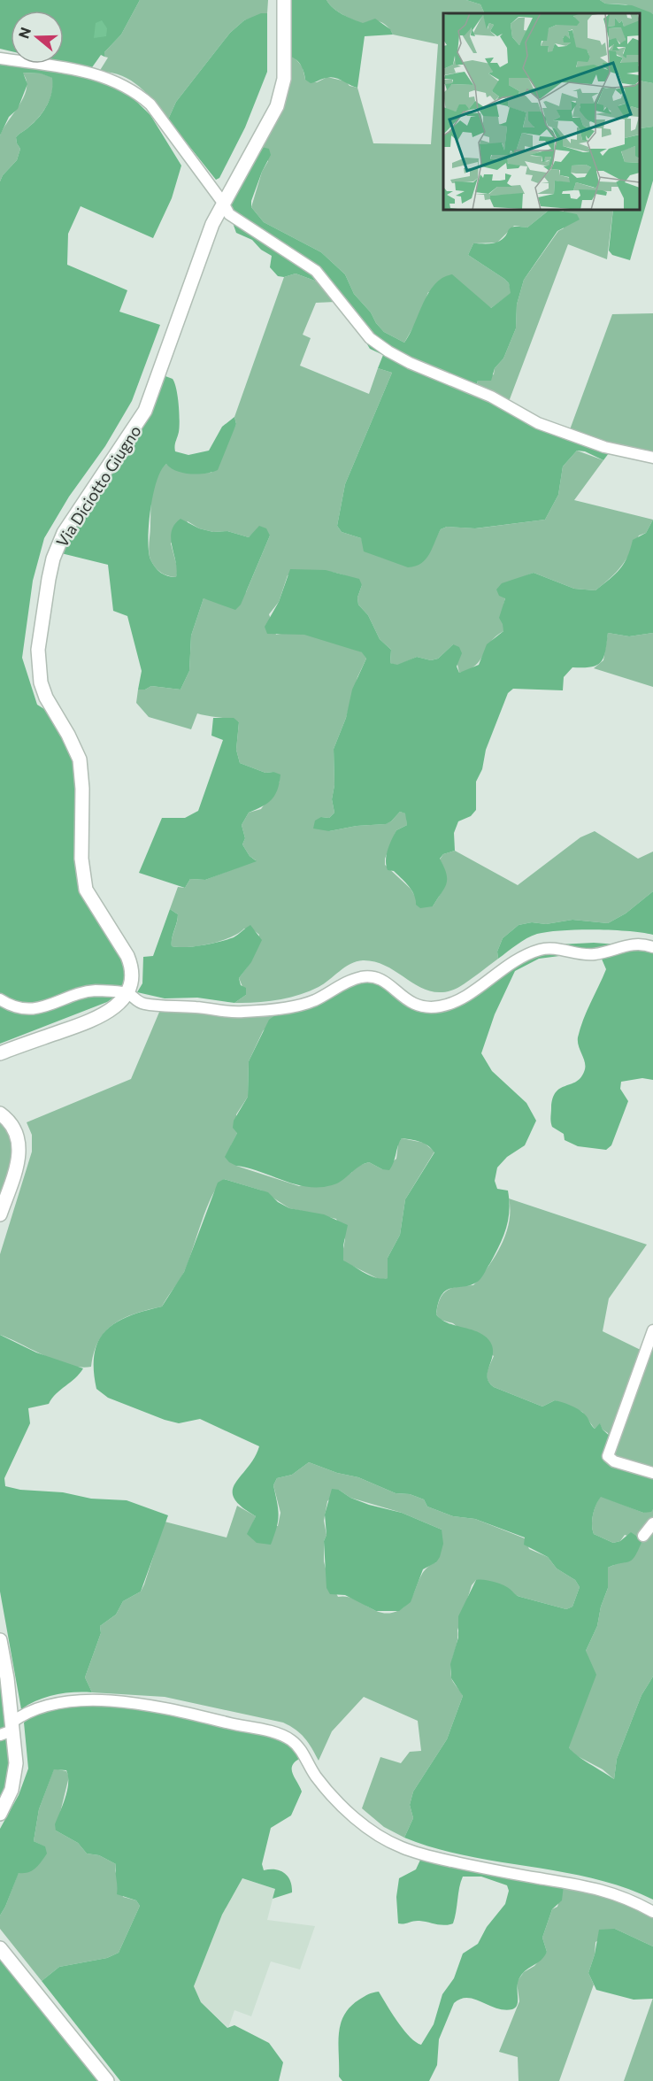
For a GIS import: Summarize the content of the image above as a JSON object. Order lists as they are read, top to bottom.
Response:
{
  "streets": {
    "main road": ["Via Diciotto Giugno"]
  },
  "north": "left"
}
